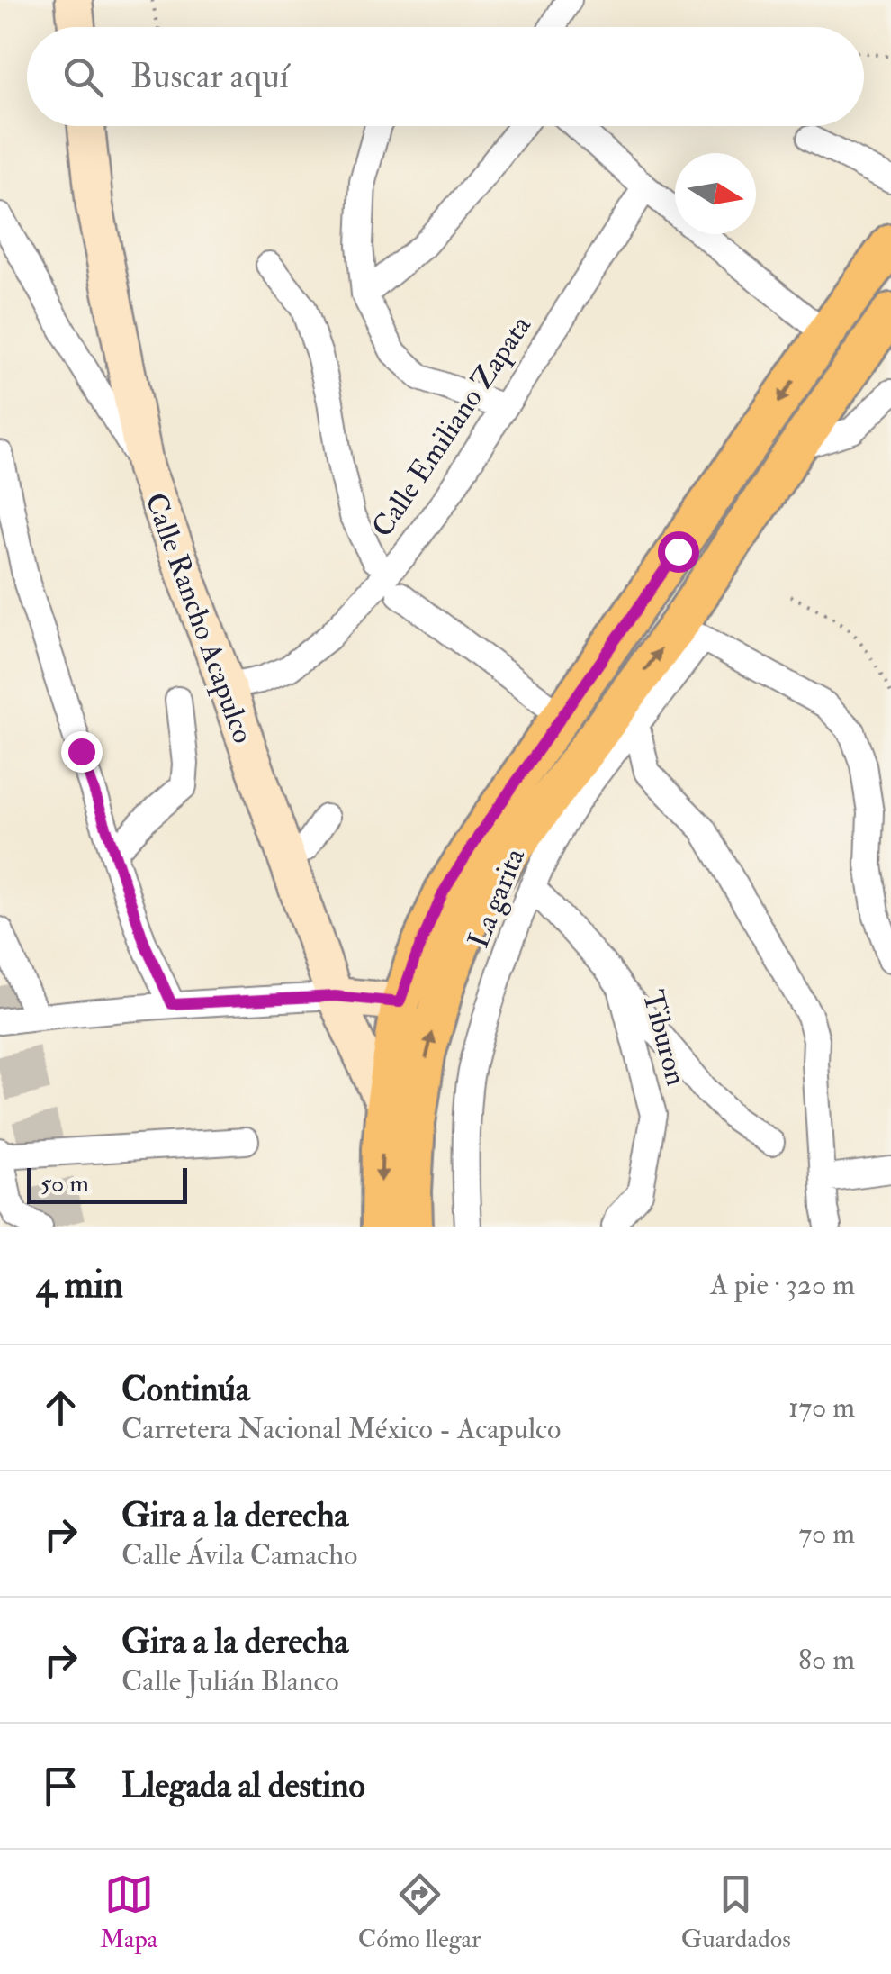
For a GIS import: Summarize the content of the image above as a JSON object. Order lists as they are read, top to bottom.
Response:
{
  "streets": {
    "main road": ["Calle Rancho Acapulco"],
    "street": ["Calle Emiliano Zapata", "La garita", "Tiburon"]
  },
  "crossings": [
    ["Calle Emiliano Zapata", "Calle Rancho Acapulco"],
    ["La garita", "Tiburon"]
  ],
  "scale_bar": "50 m",
  "north": "right",
  "page": {
    "search": "Buscar aquí",
    "scale": "50 m",
    "heading": ["4 min", "A pie · 320 m"],
    "list": [
      ["Continúa", "Carretera Nacional México - Acapulco", "170 m"],
      ["Gira a la derecha", "Calle Ávila Camacho", "70 m"],
      ["Gira a la derecha", "Calle Julián Blanco", "80 m"],
      "Llegada al destino"
    ],
    "nav": ["Mapa", "Cómo llegar", "Guardados"]
  }
}
